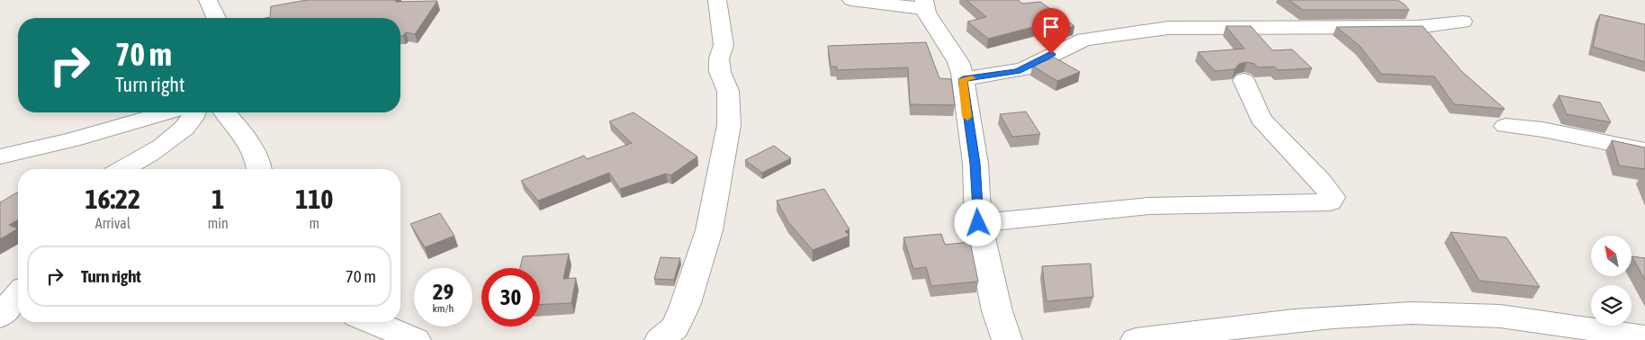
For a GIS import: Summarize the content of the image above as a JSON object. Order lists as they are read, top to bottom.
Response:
{
  "north": "top left",
  "page": {
    "turn": ["70 m", "Turn right"],
    "eta": [
      "16:22",
      "Arrival",
      "1",
      "min",
      "110",
      "m"
    ],
    "list": [
      {
        "name": "Turn right",
        "value": "70 m"
      }
    ],
    "speed": "29 km/h",
    "limit": "30"
  }
}
